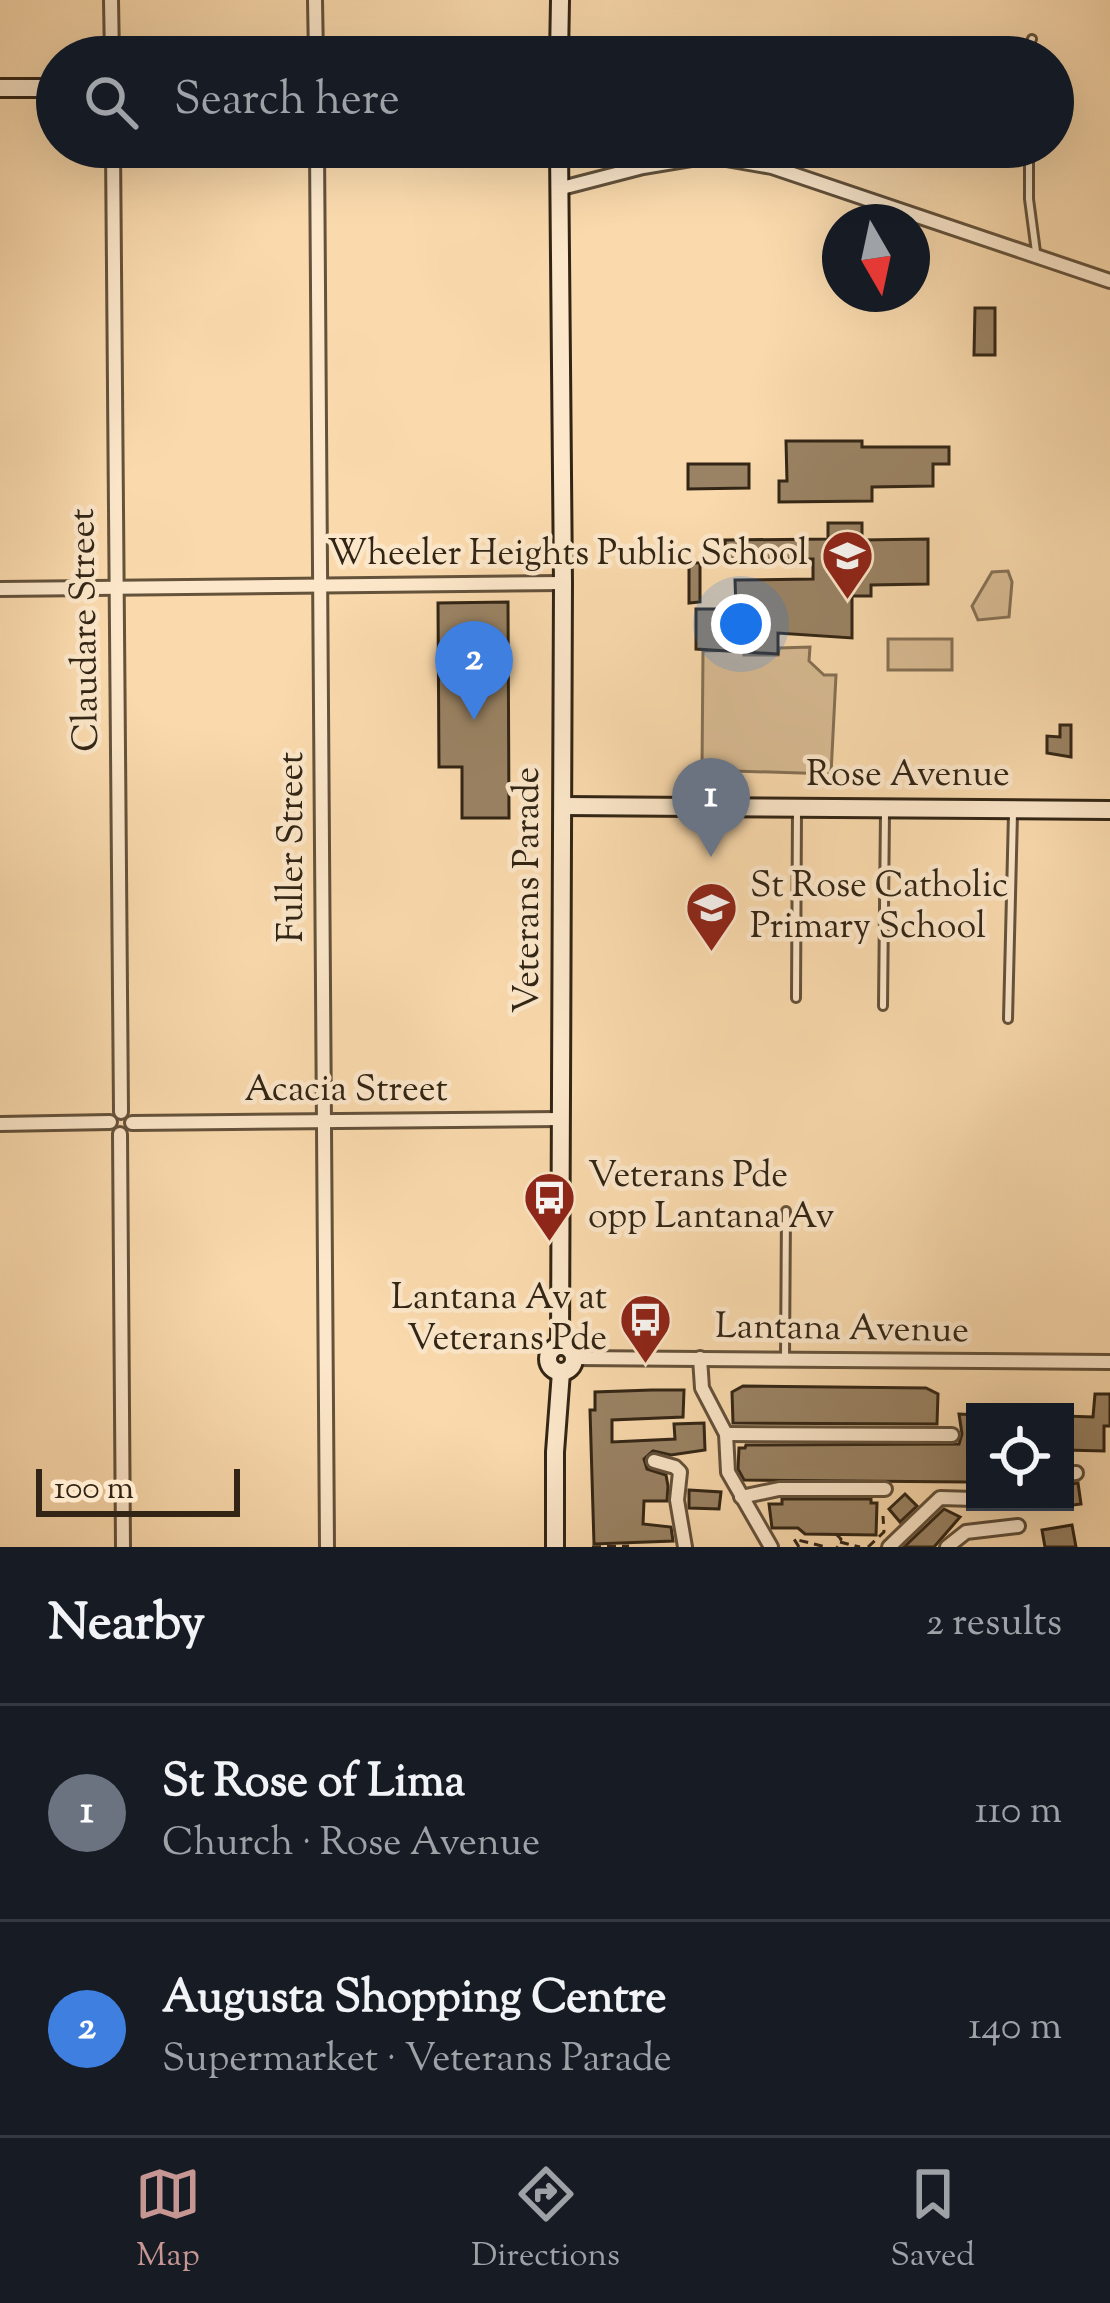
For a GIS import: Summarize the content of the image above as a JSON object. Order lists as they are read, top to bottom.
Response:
{
  "streets": {
    "street": [
      "Claudare Street",
      "Rose Avenue",
      "Fuller Street",
      "Veterans Parade",
      "Acacia Street",
      "Lantana Avenue"
    ]
  },
  "crossings": [
    ["Claudare Street", "Acacia Street"],
    ["Rose Avenue", "Veterans Parade"],
    ["Fuller Street", "Acacia Street"],
    ["Veterans Parade", "Acacia Street"],
    ["Veterans Parade", "Lantana Avenue"]
  ],
  "places": {
    "school or university": ["Wheeler Heights Public School", "St Rose Catholic Primary School"],
    "bus stop": ["Veterans Pde opp Lantana Av", "Lantana Av at Veterans Pde"]
  },
  "scale_bar": "100 m",
  "north": "bottom",
  "page": {
    "search": "Search here",
    "pins": ["2", "1"],
    "scale": "100 m",
    "heading": ["Nearby", "2 results"],
    "list": [
      {
        "mark": "1",
        "name": "St Rose of Lima",
        "note": "Church · Rose Avenue",
        "value": "110 m"
      },
      {
        "mark": "2",
        "name": "Augusta Shopping Centre",
        "note": "Supermarket · Veterans Parade",
        "value": "140 m"
      }
    ],
    "nav": ["Map", "Directions", "Saved"]
  }
}
